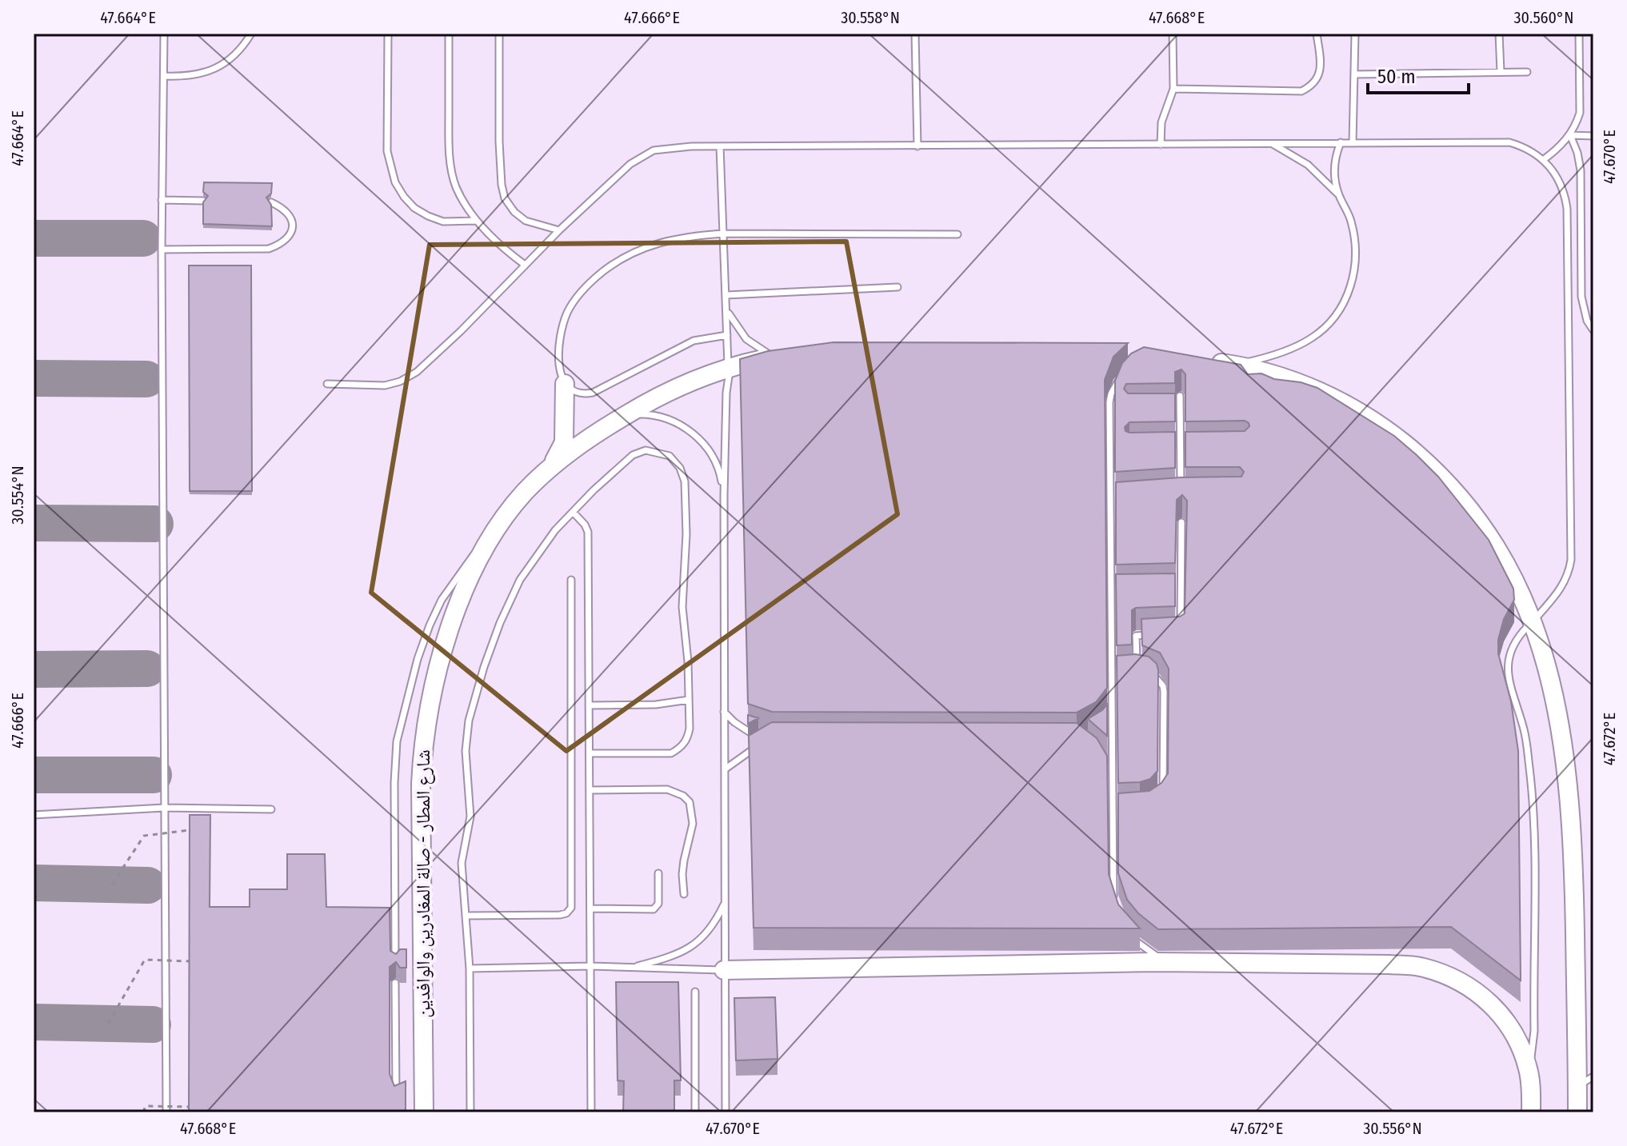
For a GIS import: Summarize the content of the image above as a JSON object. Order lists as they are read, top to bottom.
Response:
{
  "streets": {
    "highway": ["شارع المطار - صالة المغادرين والوافدين"]
  },
  "scale_bar": "50 m",
  "coordinates": [
    "47.664°E",
    "47.666°E",
    "30.558°N",
    "47.668°E",
    "30.560°N",
    "47.670°E",
    "30.554°N",
    "47.672°E",
    "30.556°N"
  ]
}
